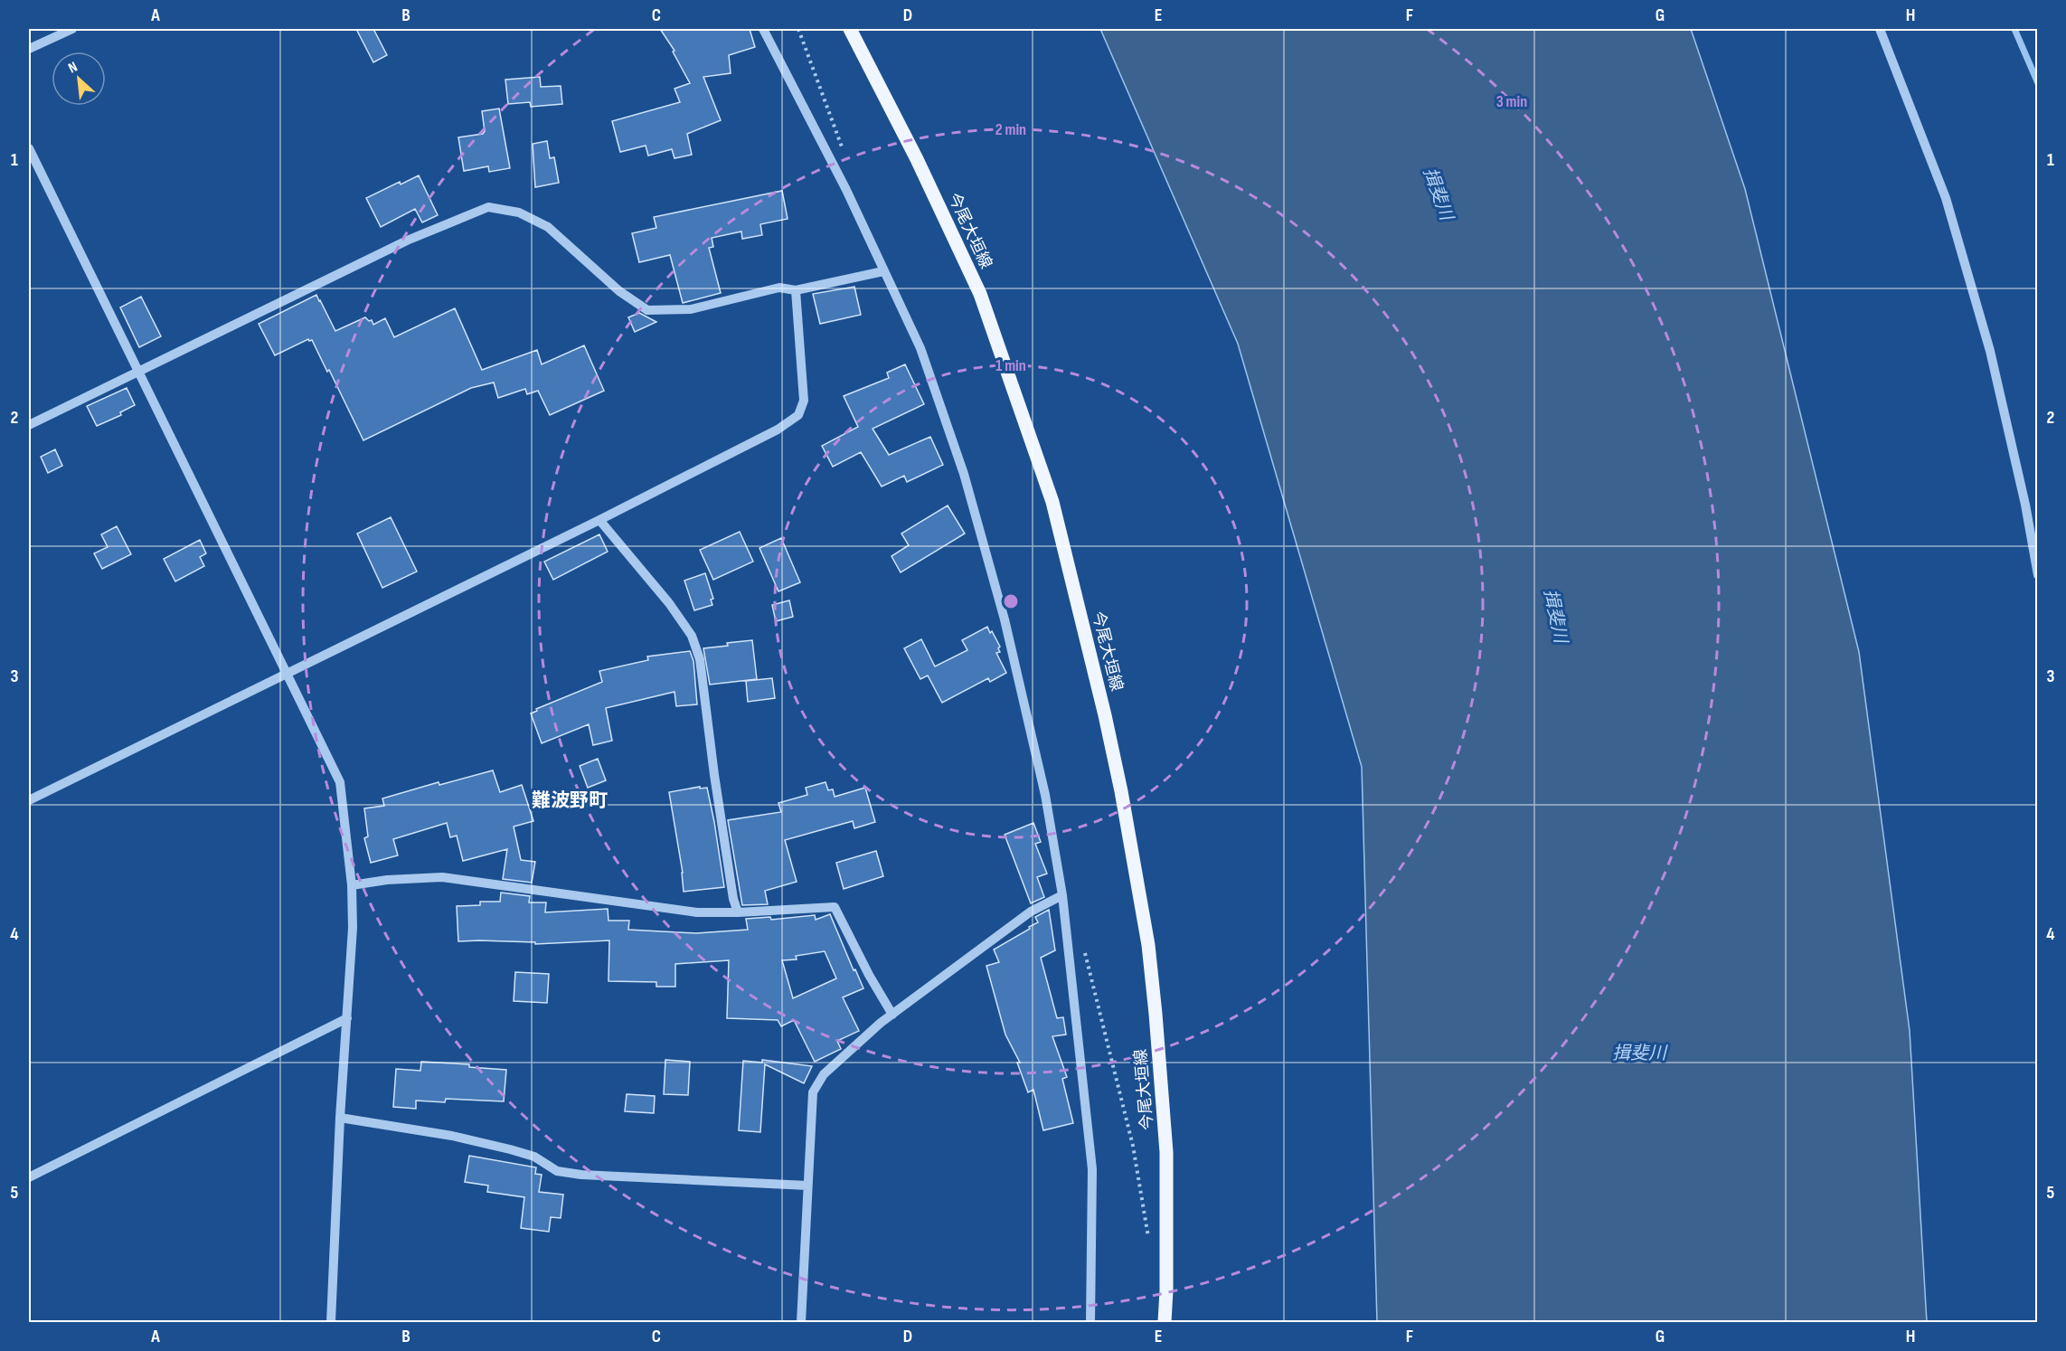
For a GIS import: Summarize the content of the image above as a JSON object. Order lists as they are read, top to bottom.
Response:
{
  "streets": {
    "main road": ["今尾大垣線"]
  },
  "districts": ["難波野町"],
  "water": ["揖斐川"],
  "north": "top left",
  "grid": {
    "columns": [
      "A",
      "B",
      "C",
      "D",
      "E",
      "F",
      "G",
      "H"
    ],
    "rows": [
      "1",
      "2",
      "3",
      "4",
      "5"
    ]
  },
  "rings": ["3 min", "2 min", "1 min"]
}
